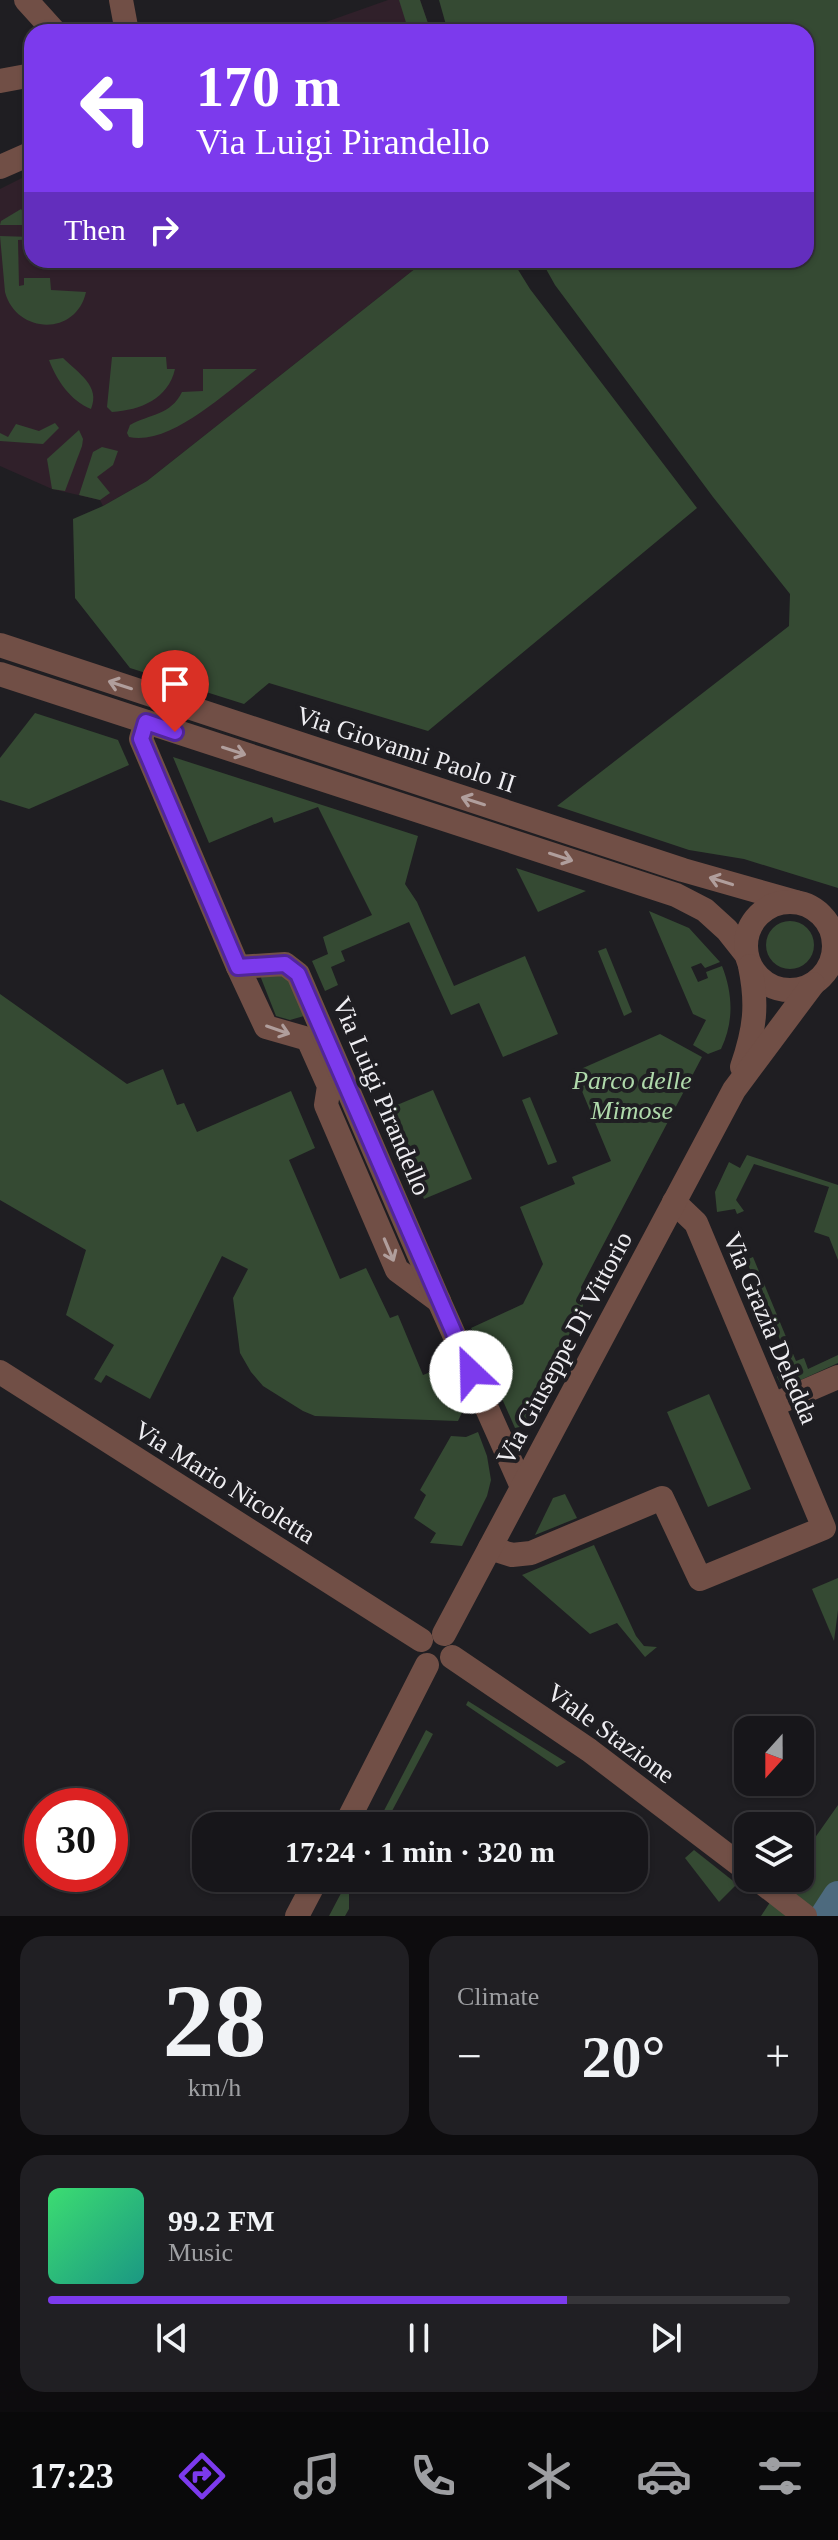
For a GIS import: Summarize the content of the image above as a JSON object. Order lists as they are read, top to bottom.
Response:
{
  "streets": {
    "street": [
      "Via Giovanni Paolo II",
      "Via Luigi Pirandello",
      "Via Grazia Deledda",
      "Via Giuseppe Di Vittorio",
      "Via Mario Nicoletta",
      "Viale Stazione"
    ]
  },
  "crossings": [
    ["Via Giovanni Paolo II", "Via Luigi Pirandello"],
    ["Via Luigi Pirandello", "Via Giuseppe Di Vittorio"],
    ["Via Grazia Deledda", "Via Giuseppe Di Vittorio"],
    ["Via Giuseppe Di Vittorio", "Via Mario Nicoletta"],
    ["Via Giuseppe Di Vittorio", "Viale Stazione"],
    ["Via Mario Nicoletta", "Viale Stazione"]
  ],
  "parks": ["Parco delle Mimose"],
  "north": "bottom",
  "page": {
    "turn": ["170 m", "Via Luigi Pirandello"],
    "then": "Then",
    "limit": "30",
    "trip": "17:24 · 1 min · 320 m",
    "tile": [
      ["28", "km/h"],
      "Climate"
    ],
    "heat": ["−", "20°", "+"],
    "song": ["99.2 FM", "Music"],
    "tabs": "17:23"
  }
}
